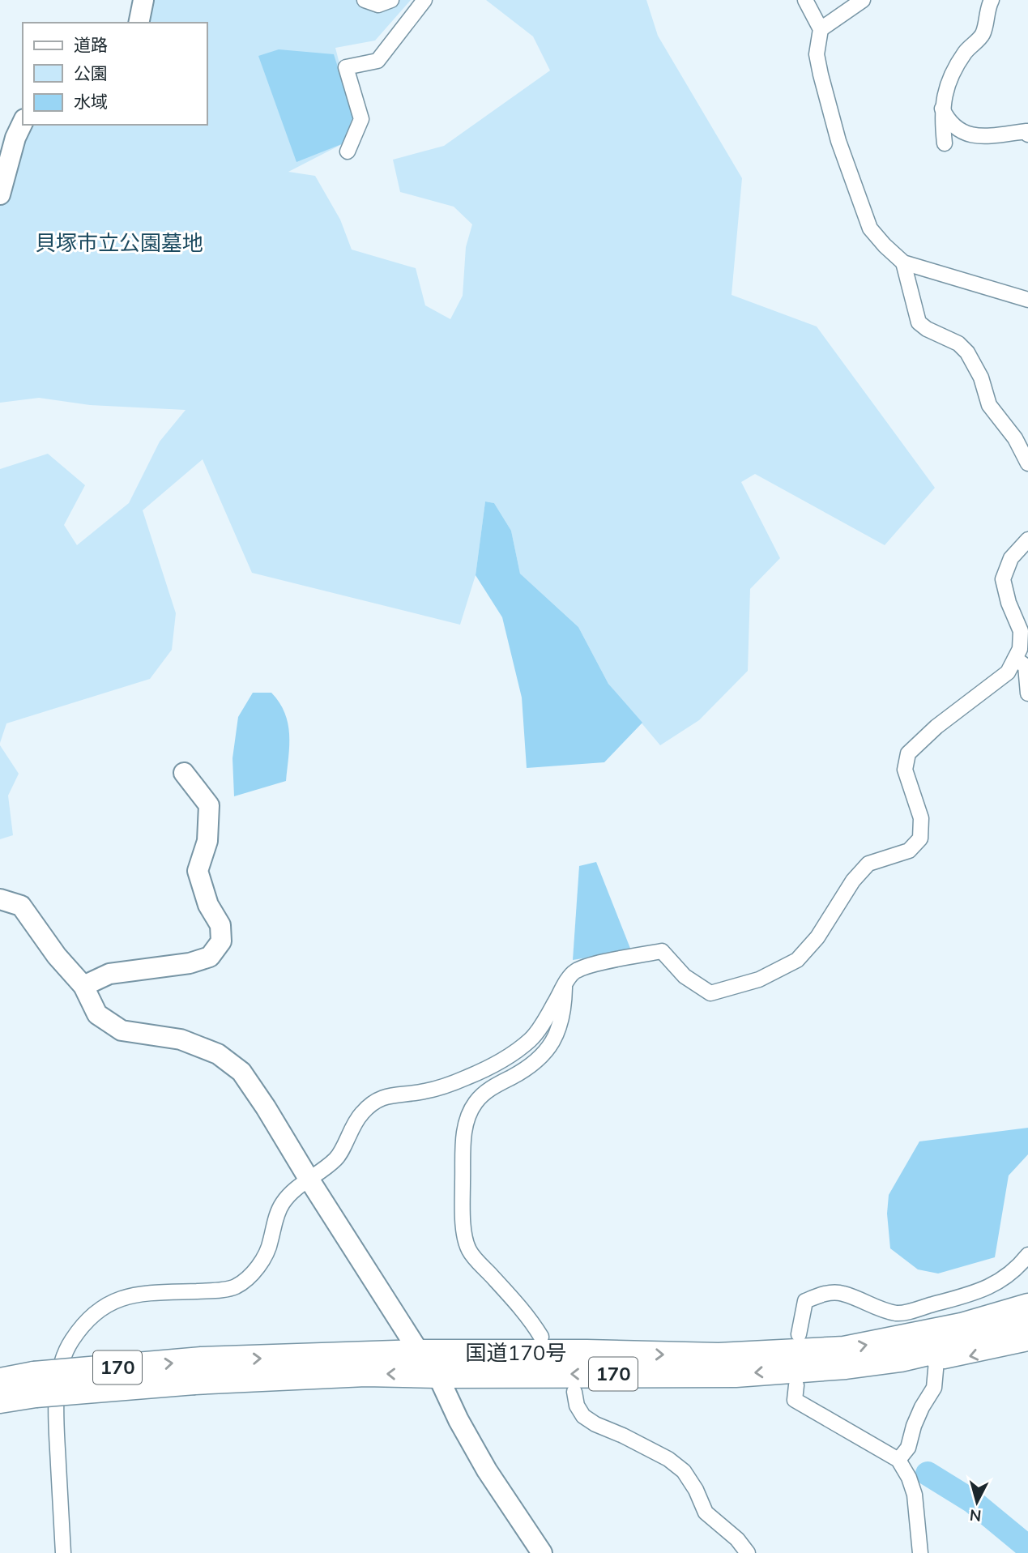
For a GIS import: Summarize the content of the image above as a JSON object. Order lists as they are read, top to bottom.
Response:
{
  "streets": {
    "highway": ["国道170号", "170"]
  },
  "parks": ["貝塚市立公園墓地"],
  "legend": ["道路", "公園", "水域"],
  "north": "bottom"
}
